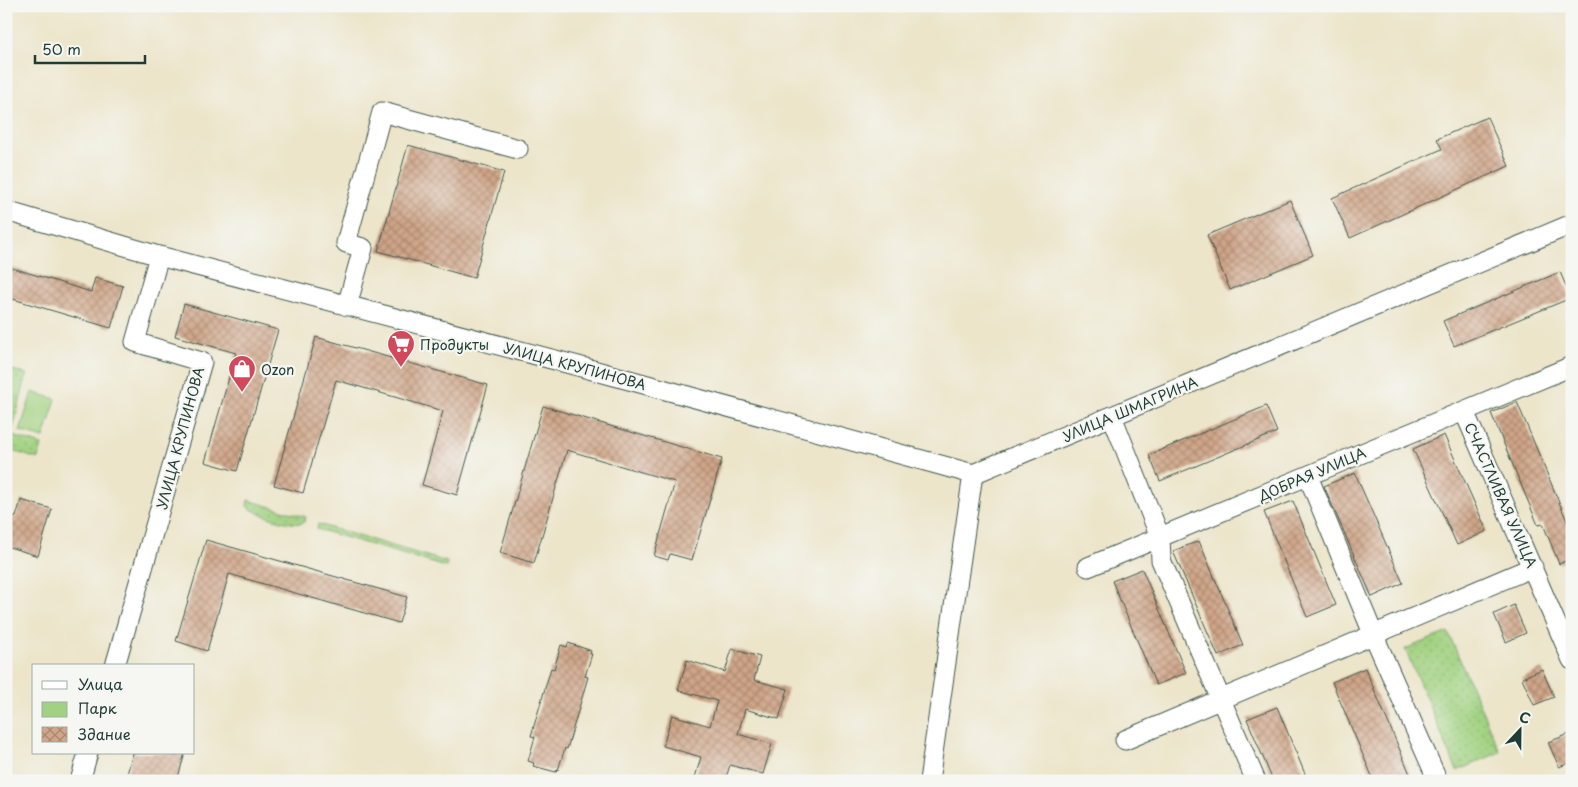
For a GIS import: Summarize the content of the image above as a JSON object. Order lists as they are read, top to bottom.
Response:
{
  "streets": {
    "street": [
      "УЛИЦА КРУПИНОВА",
      "УЛИЦА ШМАГРИНА",
      "ДОБРАЯ УЛИЦА",
      "СЧАСТЛИВАЯ УЛИЦА"
    ]
  },
  "crossings": [
    ["УЛИЦА КРУПИНОВА", "УЛИЦА ШМАГРИНА"],
    ["ДОБРАЯ УЛИЦА", "СЧАСТЛИВАЯ УЛИЦА"]
  ],
  "places": {
    "supermarket": ["Продукты"],
    "shop": ["Ozon"]
  },
  "legend": ["Улица", "Парк", "Здание"],
  "scale_bar": "50 m",
  "north": "top"
}
